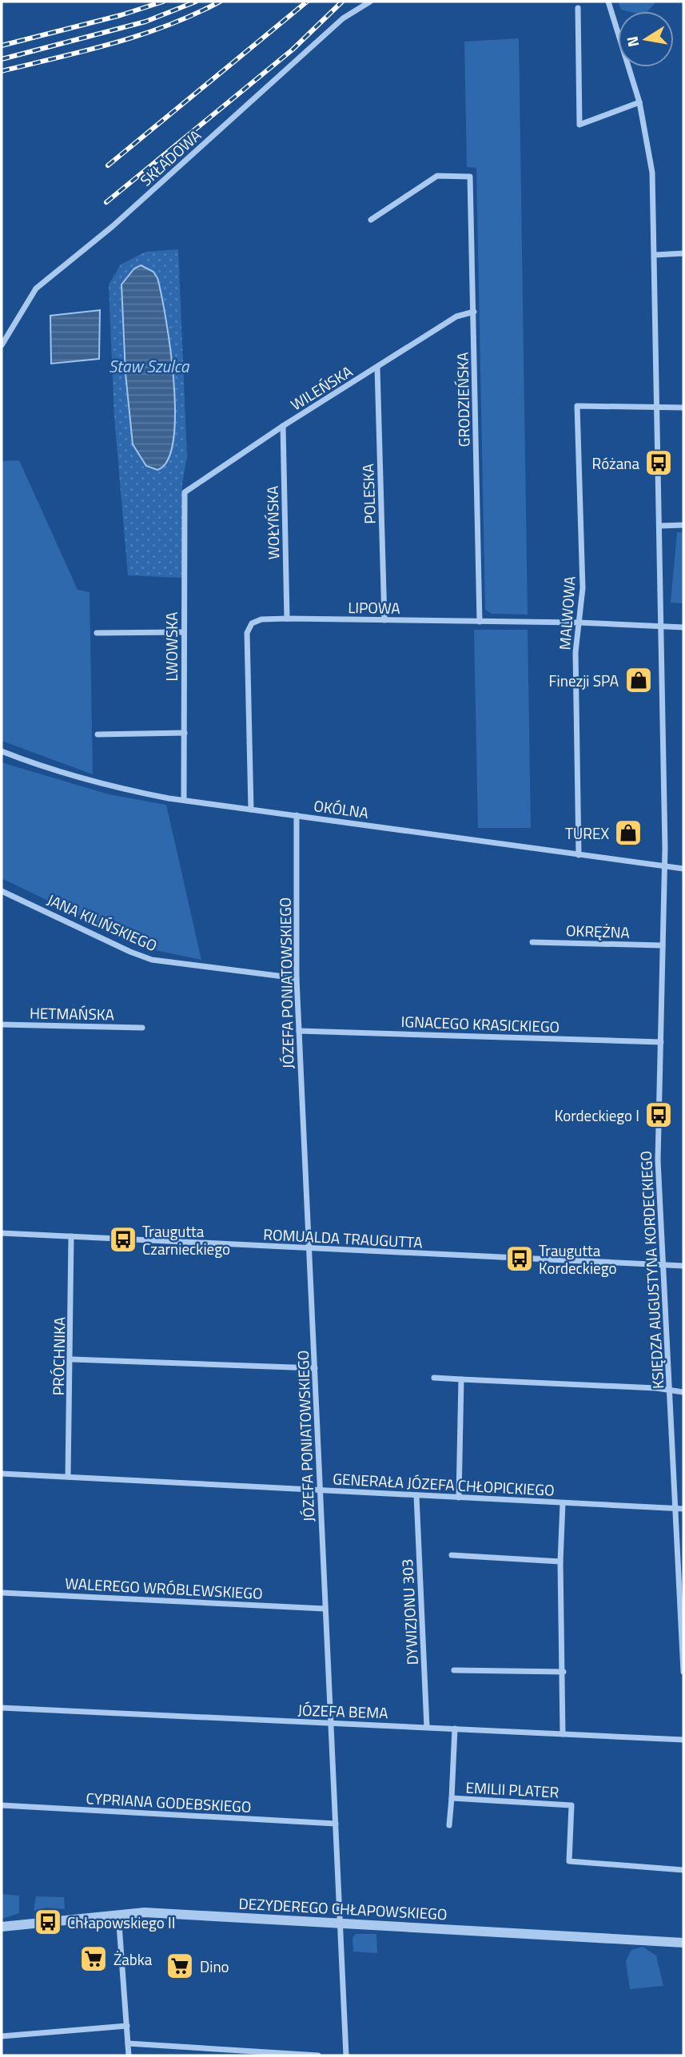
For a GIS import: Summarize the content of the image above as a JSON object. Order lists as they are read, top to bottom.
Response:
{
  "streets": {
    "street": [
      "SKŁADOWA",
      "WILEŃSKA",
      "GRODZIEŃSKA",
      "POLESKA",
      "WOŁYŃSKA",
      "LIPOWA",
      "MALWOWA",
      "LWOWSKA",
      "OKÓLNA",
      "JANA KILIŃSKIEGO",
      "OKRĘŻNA",
      "JÓZEFA PONIATOWSKIEGO",
      "HETMAŃSKA",
      "IGNACEGO KRASICKIEGO",
      "ROMUALDA TRAUGUTTA",
      "KSIĘDZA AUGUSTYNA KORDECKIEGO",
      "PRÓCHNIKA",
      "GENERAŁA JÓZEFA CHŁOPICKIEGO",
      "WALEREGO WRÓBLEWSKIEGO",
      "DYWIZJONU 303",
      "JÓZEFA BEMA",
      "EMILII PLATER",
      "CYPRIANA GODEBSKIEGO",
      "DEZYDEREGO CHŁAPOWSKIEGO"
    ]
  },
  "crossings": [
    ["WILEŃSKA", "GRODZIEŃSKA"],
    ["WILEŃSKA", "POLESKA"],
    ["WILEŃSKA", "WOŁYŃSKA"],
    ["WILEŃSKA", "LWOWSKA"],
    ["GRODZIEŃSKA", "LIPOWA"],
    ["POLESKA", "LIPOWA"],
    ["WOŁYŃSKA", "LIPOWA"],
    ["LIPOWA", "MALWOWA"],
    ["LIPOWA", "OKÓLNA"],
    ["MALWOWA", "OKÓLNA"],
    ["LWOWSKA", "OKÓLNA"],
    ["OKÓLNA", "JÓZEFA PONIATOWSKIEGO"],
    ["OKÓLNA", "KSIĘDZA AUGUSTYNA KORDECKIEGO"],
    ["JANA KILIŃSKIEGO", "JÓZEFA PONIATOWSKIEGO"],
    ["OKRĘŻNA", "KSIĘDZA AUGUSTYNA KORDECKIEGO"],
    ["JÓZEFA PONIATOWSKIEGO", "IGNACEGO KRASICKIEGO"],
    ["JÓZEFA PONIATOWSKIEGO", "ROMUALDA TRAUGUTTA"],
    ["JÓZEFA PONIATOWSKIEGO", "GENERAŁA JÓZEFA CHŁOPICKIEGO"],
    ["JÓZEFA PONIATOWSKIEGO", "WALEREGO WRÓBLEWSKIEGO"],
    ["JÓZEFA PONIATOWSKIEGO", "JÓZEFA BEMA"],
    ["JÓZEFA PONIATOWSKIEGO", "CYPRIANA GODEBSKIEGO"],
    ["JÓZEFA PONIATOWSKIEGO", "DEZYDEREGO CHŁAPOWSKIEGO"],
    ["IGNACEGO KRASICKIEGO", "KSIĘDZA AUGUSTYNA KORDECKIEGO"],
    ["ROMUALDA TRAUGUTTA", "KSIĘDZA AUGUSTYNA KORDECKIEGO"],
    ["ROMUALDA TRAUGUTTA", "PRÓCHNIKA"],
    ["KSIĘDZA AUGUSTYNA KORDECKIEGO", "GENERAŁA JÓZEFA CHŁOPICKIEGO"],
    ["PRÓCHNIKA", "GENERAŁA JÓZEFA CHŁOPICKIEGO"],
    ["GENERAŁA JÓZEFA CHŁOPICKIEGO", "DYWIZJONU 303"],
    ["DYWIZJONU 303", "JÓZEFA BEMA"],
    ["JÓZEFA BEMA", "EMILII PLATER"]
  ],
  "water": ["Staw Szulca"],
  "places": {
    "bus stop": [
      "Różana",
      "Kordeckiego I",
      "Traugutta Czarnieckiego",
      "Traugutta Kordeckiego",
      "Chłapowskiego II"
    ],
    "shop": ["Finezji SPA", "TUREX"],
    "supermarket": ["Żabka", "Dino"]
  },
  "north": "left"
}
